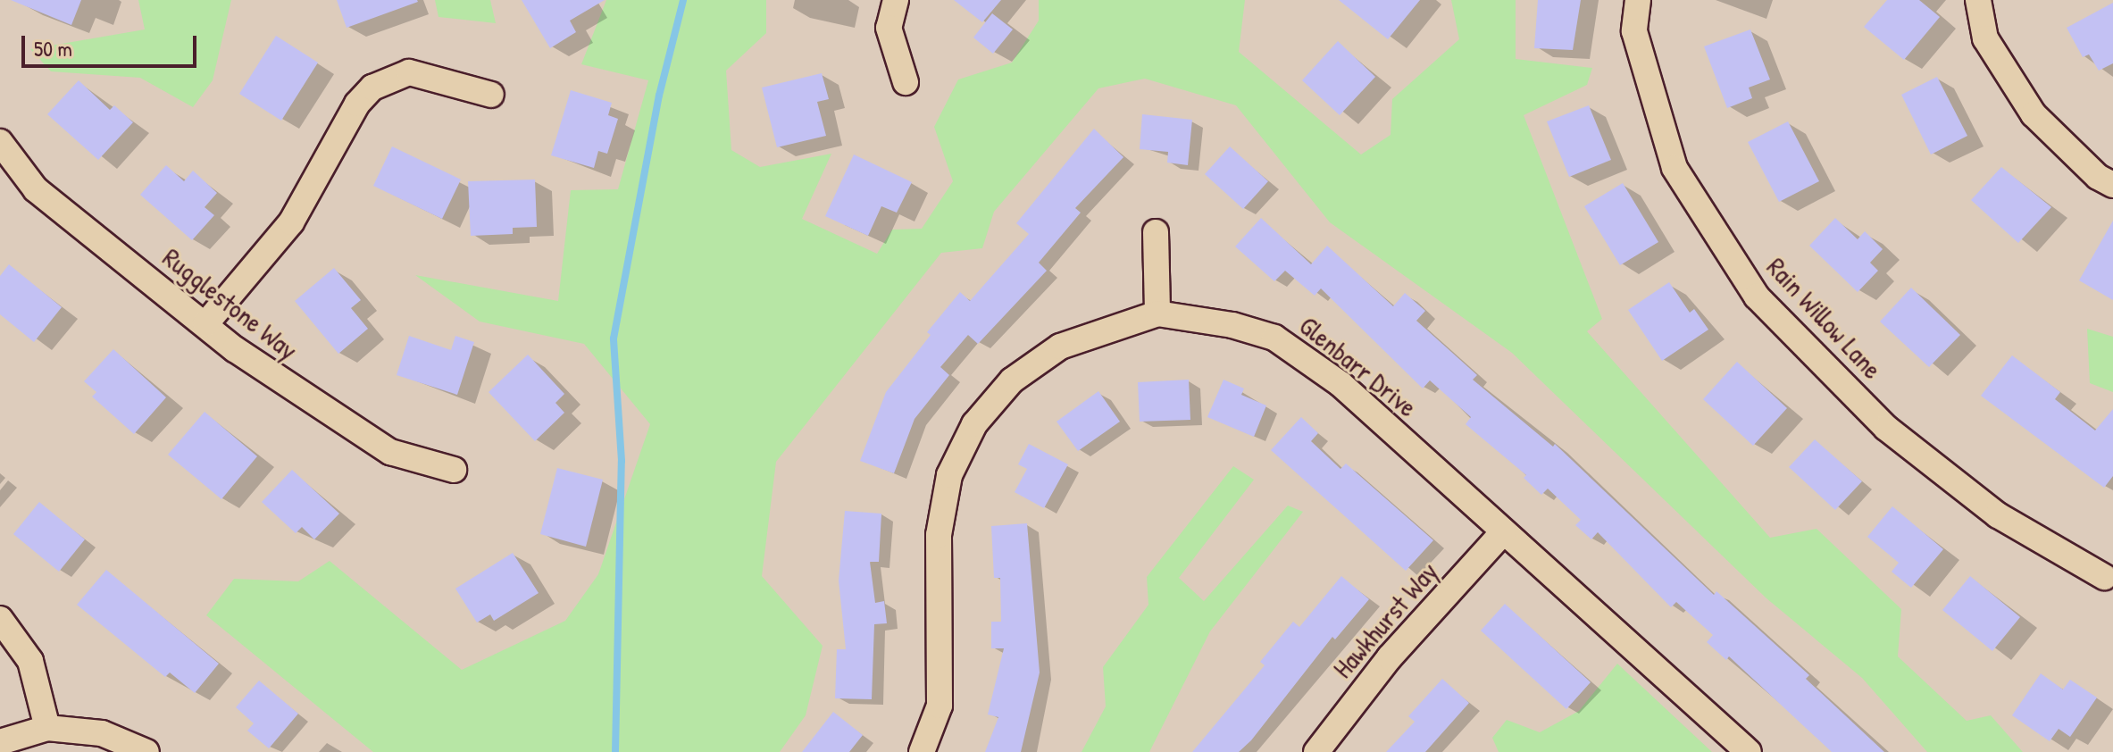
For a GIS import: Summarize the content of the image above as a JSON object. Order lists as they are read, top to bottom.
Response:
{
  "streets": {
    "street": [
      "Rugglestone Way",
      "Rain Willow Lane",
      "Glenbarr Drive",
      "Hawkhurst Way"
    ]
  },
  "crossings": [
    ["Glenbarr Drive", "Hawkhurst Way"]
  ],
  "scale_bar": "50 m"
}
